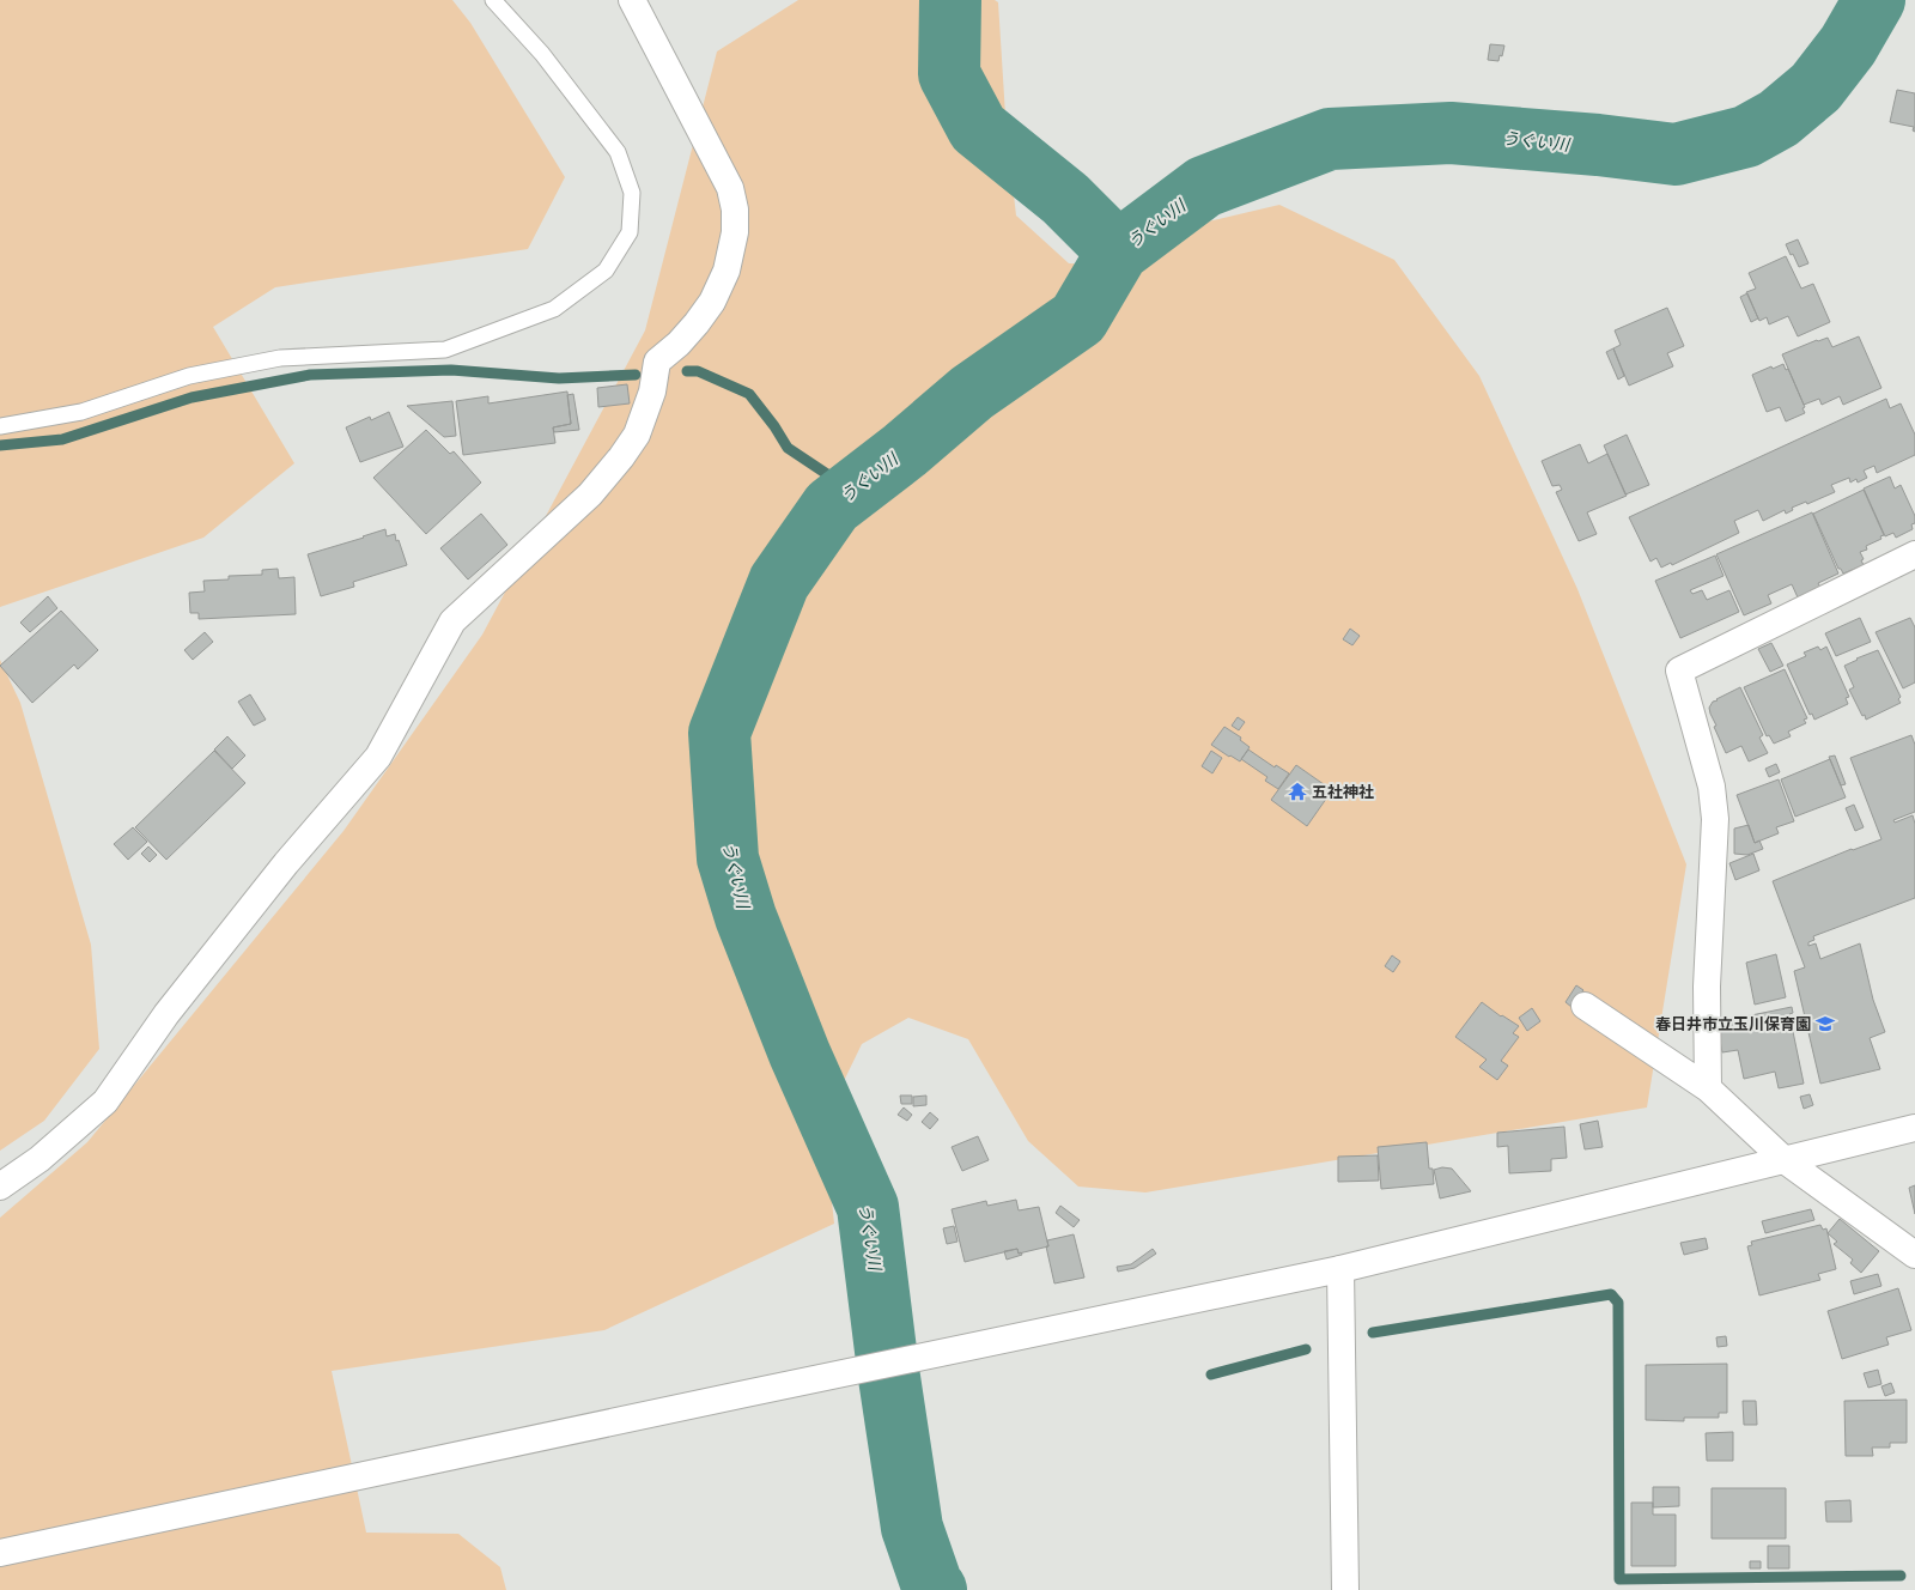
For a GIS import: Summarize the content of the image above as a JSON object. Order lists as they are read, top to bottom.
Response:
{
  "water": ["うぐい川"],
  "places": {
    "temple": ["五社神社"],
    "school or university": ["春日井市立玉川保育園"]
  }
}
